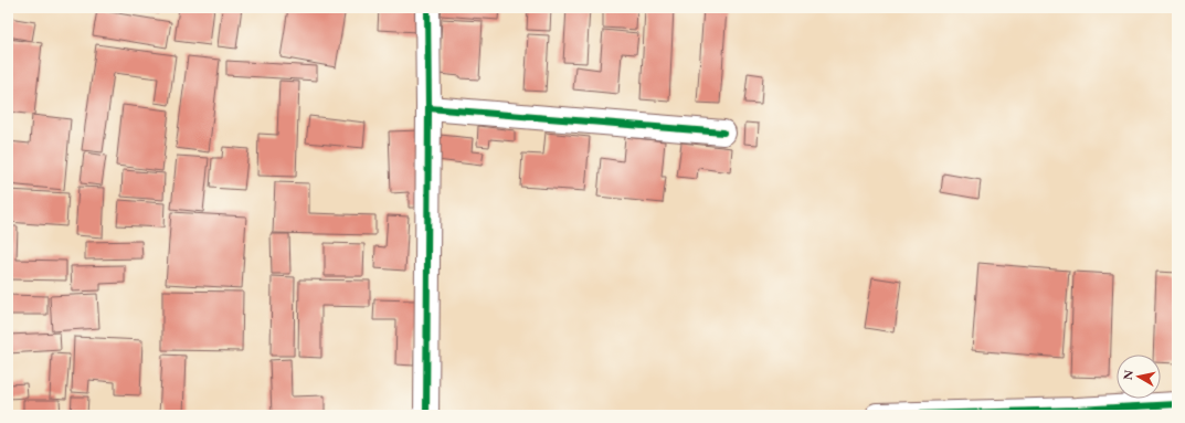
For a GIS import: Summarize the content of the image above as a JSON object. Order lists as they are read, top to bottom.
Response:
{
  "north": "left"
}
